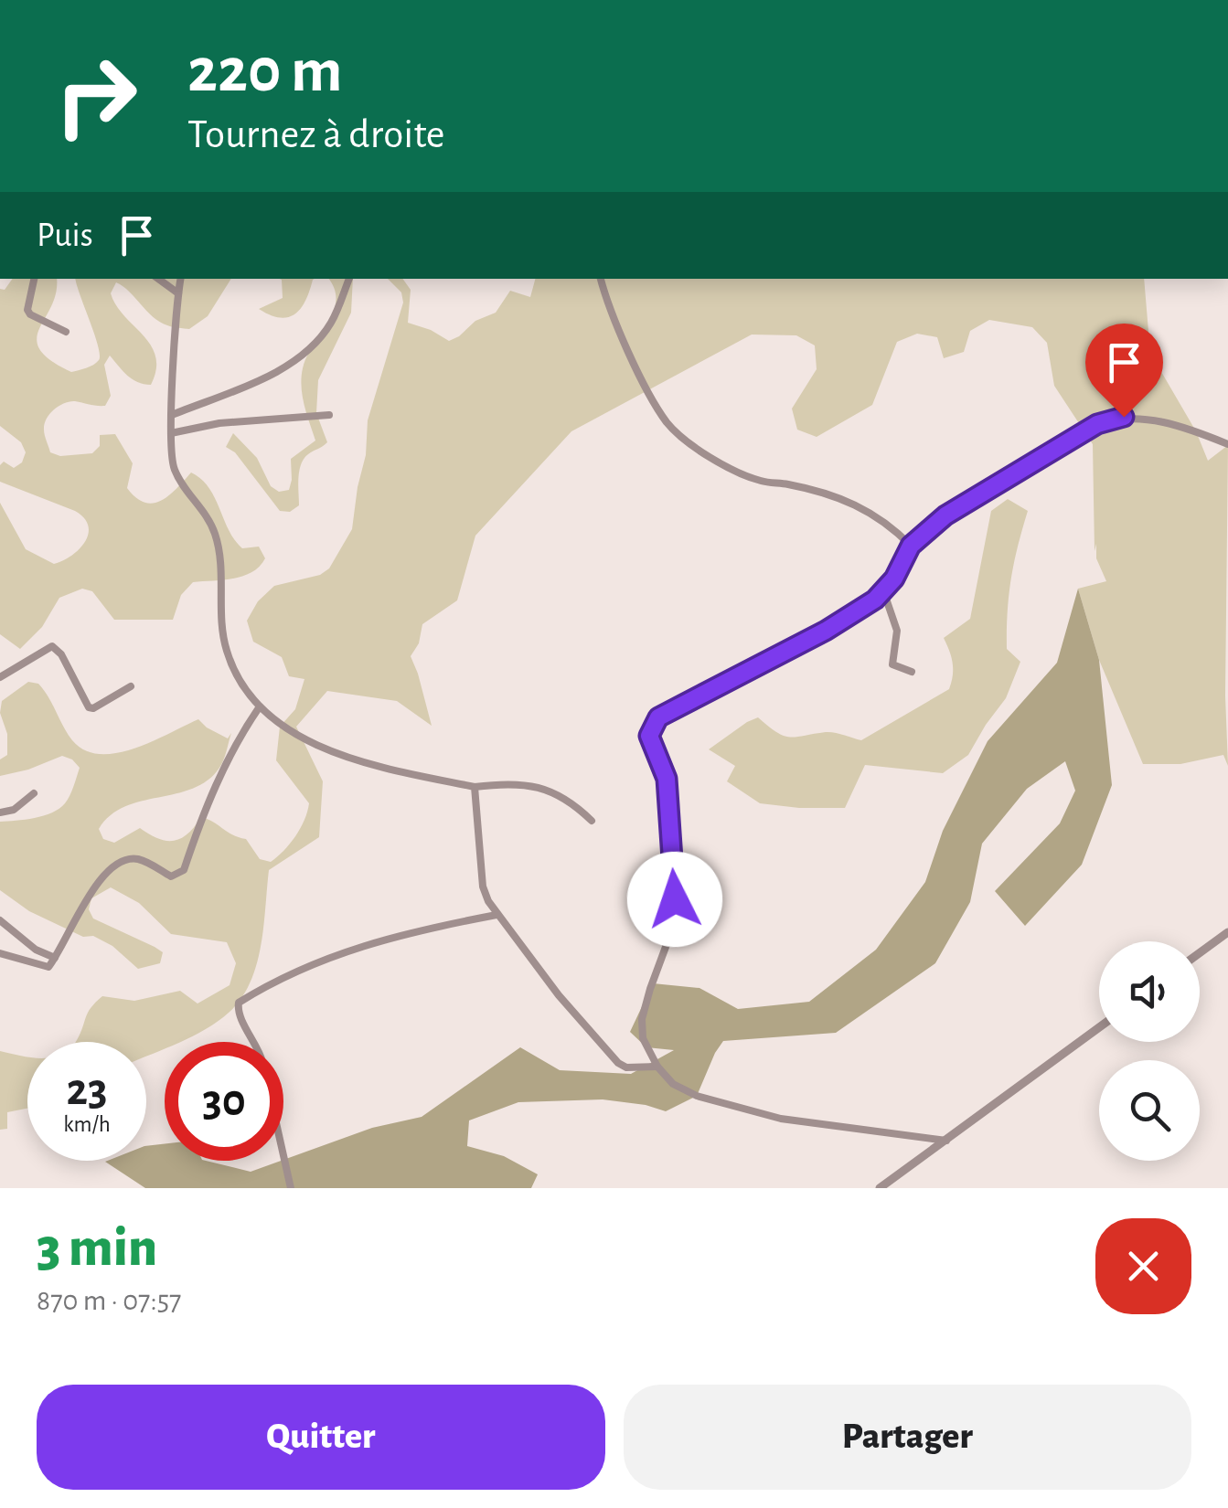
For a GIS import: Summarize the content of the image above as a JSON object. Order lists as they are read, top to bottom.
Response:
{
  "page": {
    "turn": ["220 m", "Tournez à droite"],
    "then": "Puis",
    "speed": "23 km/h",
    "limit": "30",
    "heading": ["3 min", "870 m · 07:57"],
    "buttons": ["Quitter", "Partager"]
  }
}
